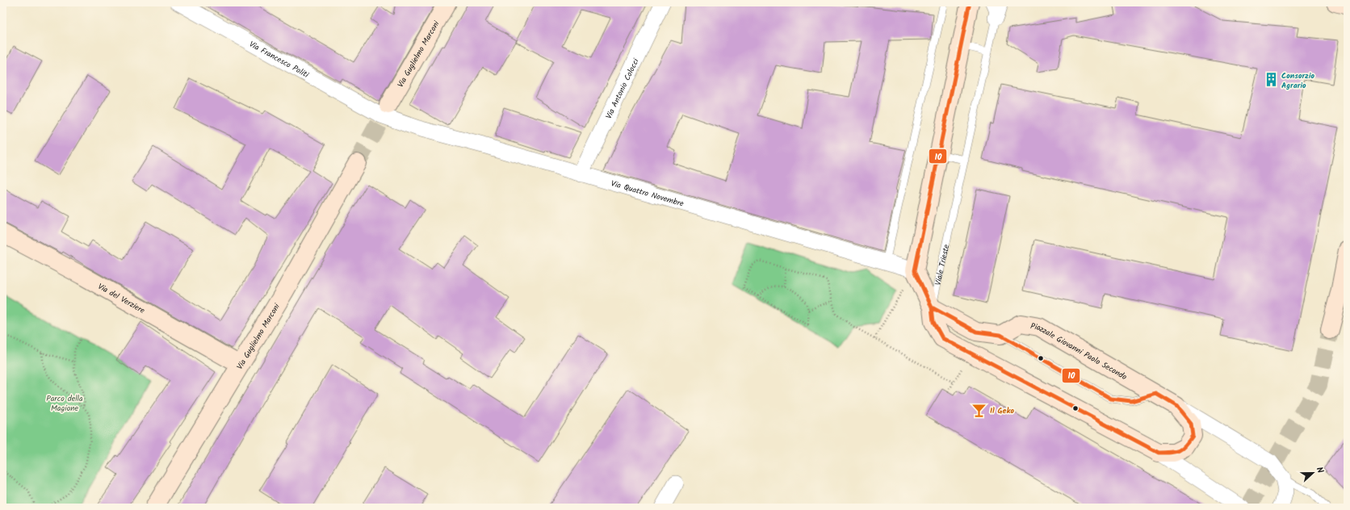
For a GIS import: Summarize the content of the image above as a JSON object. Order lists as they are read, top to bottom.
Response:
{
  "streets": {
    "street": [
      "Via Guglielmo Marconi",
      "Via Francesco Politi",
      "Via Antonio Colocci",
      "Via Quattro Novembre",
      "Viale Trieste",
      "Via del Verziere",
      "Piazzale Giovanni Paolo Secondo"
    ]
  },
  "crossings": [
    ["Via Guglielmo Marconi", "Via Francesco Politi"],
    ["Via Guglielmo Marconi", "Via Quattro Novembre"],
    ["Via Guglielmo Marconi", "Via del Verziere"],
    ["Via Francesco Politi", "Via Quattro Novembre"],
    ["Via Antonio Colocci", "Via Quattro Novembre"],
    ["Via Quattro Novembre", "Viale Trieste"],
    ["Viale Trieste", "Piazzale Giovanni Paolo Secondo"]
  ],
  "parks": ["Parco della Magione"],
  "places": {
    "building": ["Consorzio Agrario"],
    "bar": ["Il Geko"]
  },
  "lines": ["transit line 10"],
  "north": "right"
}
